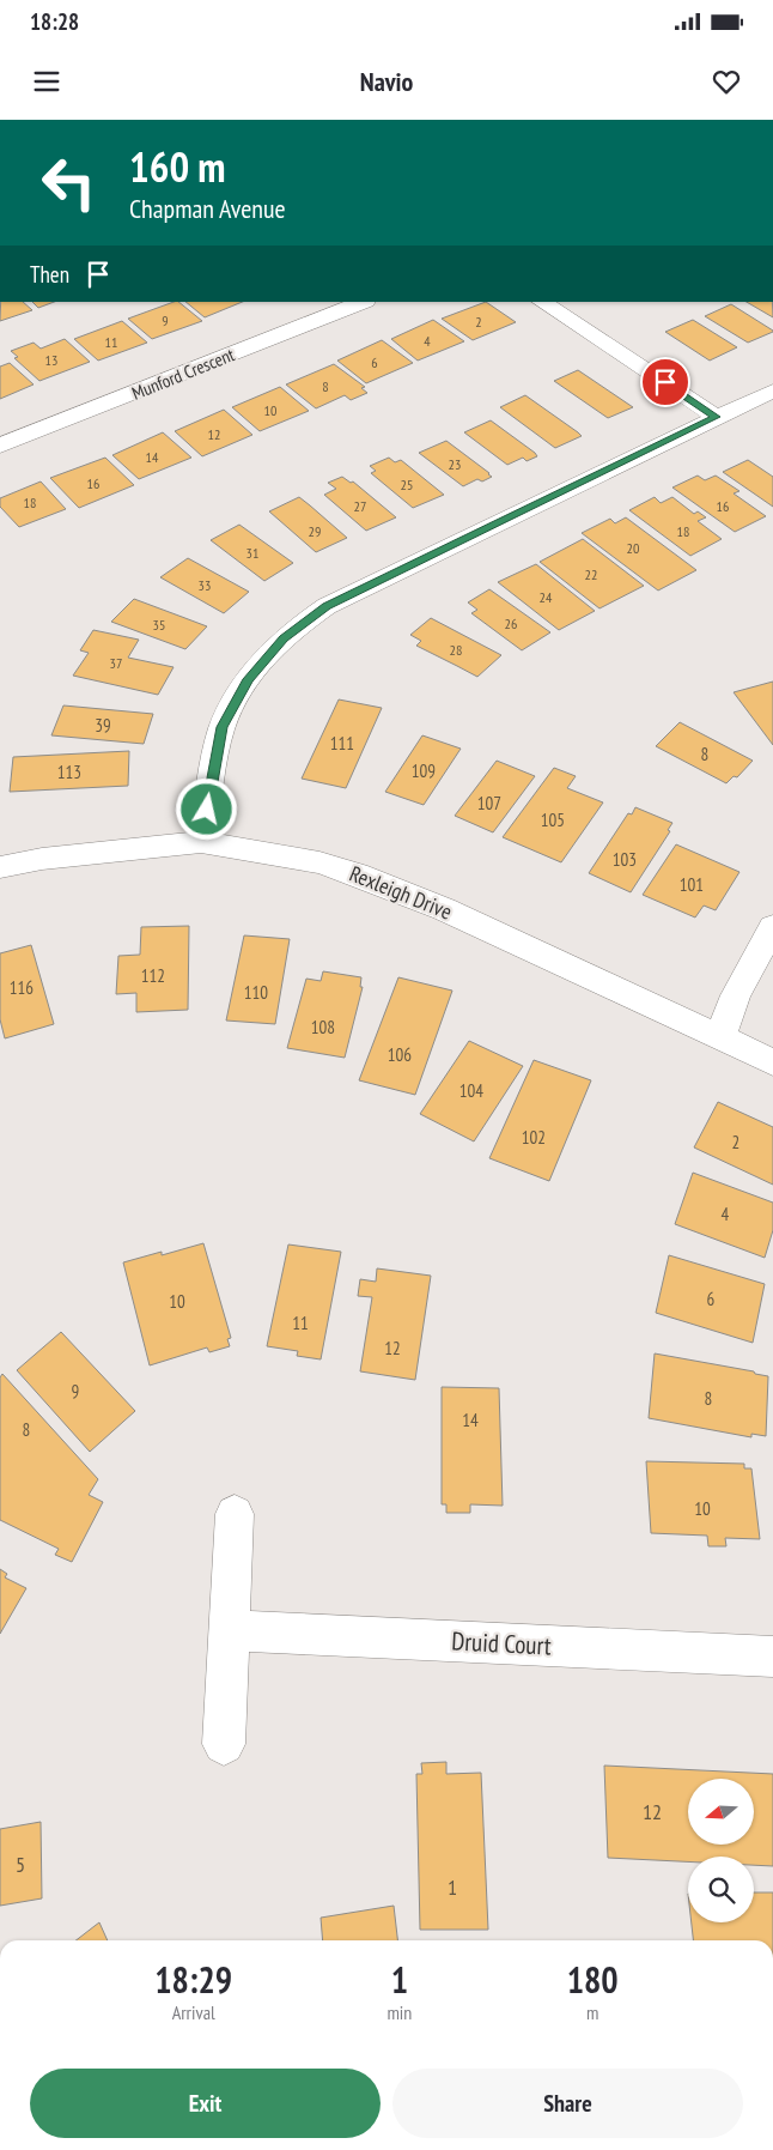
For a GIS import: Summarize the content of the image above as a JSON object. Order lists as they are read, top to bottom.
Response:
{
  "streets": {
    "street": ["Munford Crescent", "Rexleigh Drive", "Druid Court"]
  },
  "house_numbers": [
    "9",
    "2",
    "4",
    "11",
    "13",
    "6",
    "8",
    "10",
    "12",
    "14",
    "23",
    "16",
    "25",
    "18",
    "27",
    "16",
    "29",
    "18",
    "20",
    "31",
    "22",
    "33",
    "24",
    "26",
    "35",
    "28",
    "37",
    "39",
    "111",
    "8",
    "109",
    "113",
    "107",
    "105",
    "103",
    "101",
    "112",
    "116",
    "110",
    "108",
    "106",
    "104",
    "102",
    "2",
    "4",
    "6",
    "10",
    "11",
    "12",
    "9",
    "8",
    "14",
    "8",
    "10",
    "12",
    "5",
    "1"
  ],
  "north": "left",
  "page": {
    "status": "18:28",
    "header": "Navio",
    "turn": ["160 m", "Chapman Avenue"],
    "then": "Then",
    "eta": [
      "18:29",
      "Arrival",
      "1",
      "min",
      "180",
      "m"
    ],
    "buttons": ["Exit", "Share"]
  }
}
